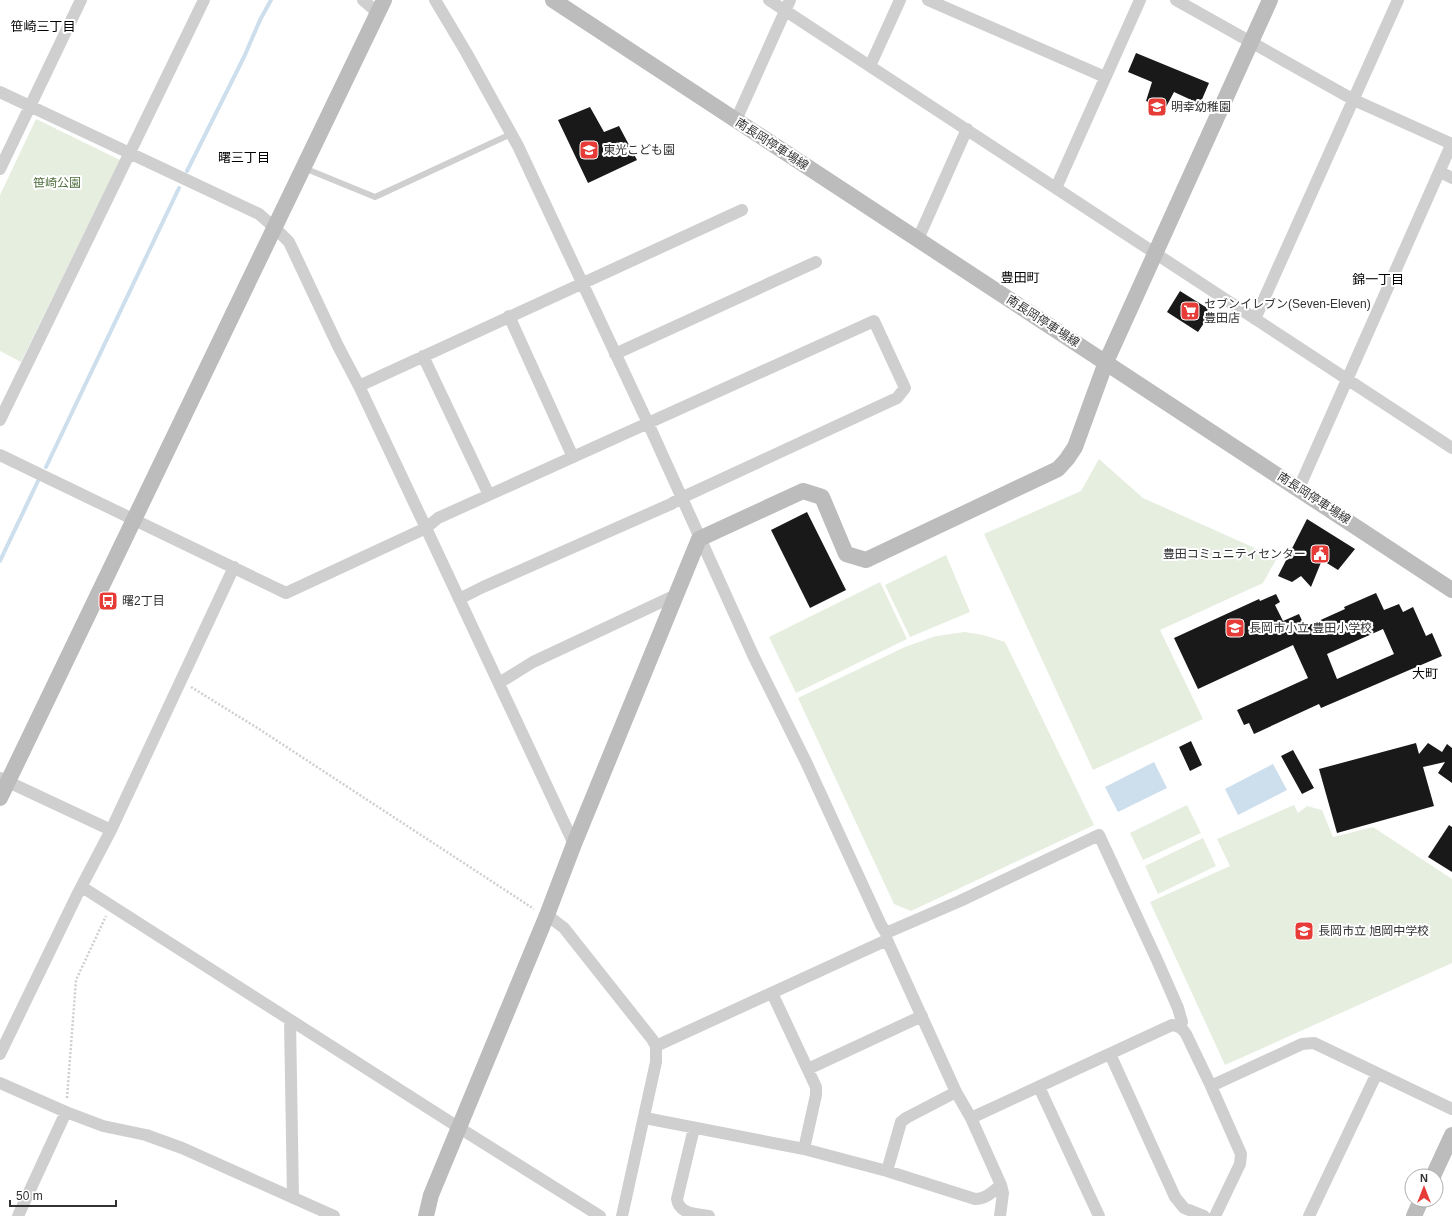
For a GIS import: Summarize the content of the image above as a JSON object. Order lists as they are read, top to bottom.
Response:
{
  "streets": {
    "street": ["南長岡停車場線"]
  },
  "districts": [
    "笹崎三丁目",
    "曙三丁目",
    "豊田町",
    "錦一丁目",
    "大町"
  ],
  "parks": ["笹崎公園"],
  "places": {
    "school or university": [
      "明幸幼稚園",
      "東光こども園",
      "長岡市小立 豊田小学校",
      "長岡市立 旭岡中学校"
    ],
    "supermarket": ["セブンイレブン(Seven-Eleven) 豊田店"],
    "public building": ["豊田コミュニティセンター"],
    "bus stop": ["曙2丁目"]
  },
  "scale_bar": "50 m",
  "north": "top"
}
